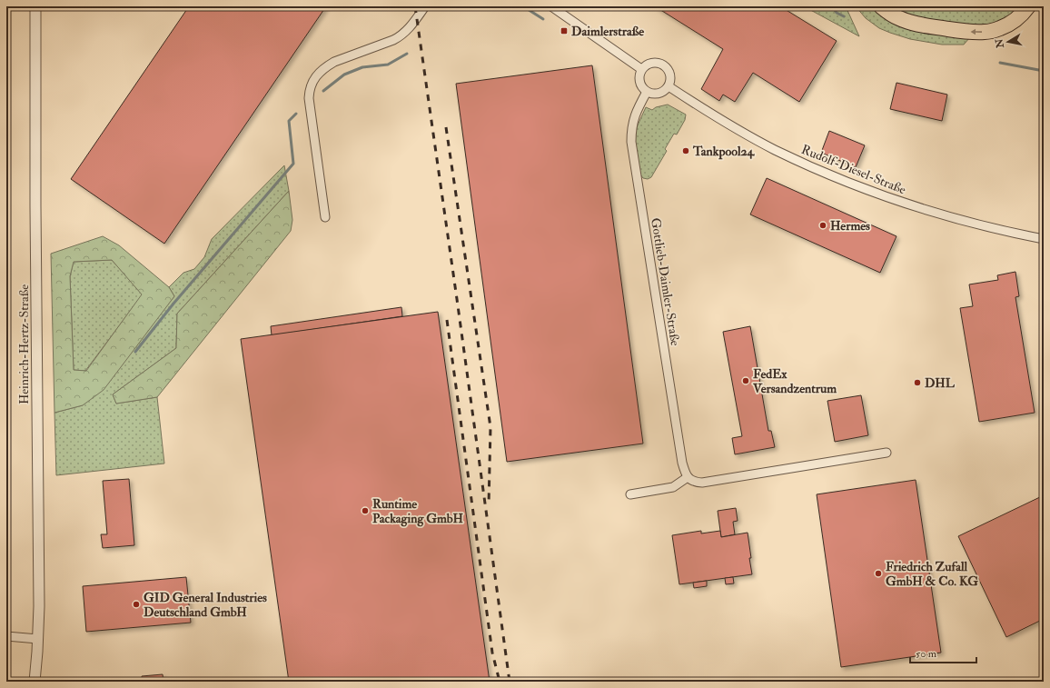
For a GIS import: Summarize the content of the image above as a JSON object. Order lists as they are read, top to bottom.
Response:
{
  "streets": {
    "street": ["Rudolf-Diesel-Straße", "Gottlieb-Daimler-Straße", "Heinrich-Hertz-Straße"]
  },
  "crossings": [
    ["Rudolf-Diesel-Straße", "Gottlieb-Daimler-Straße"]
  ],
  "places": {
    "transit": ["Daimlerstraße"],
    "other": [
      "Tankpool24",
      "Hermes",
      "FedEx Versandzentrum",
      "DHL",
      "Runtime Packaging GmbH",
      "Friedrich Zufall GmbH & Co. KG",
      "GID General Industries Deutschland GmbH"
    ]
  },
  "scale_bar": "50 m",
  "north": "left"
}
